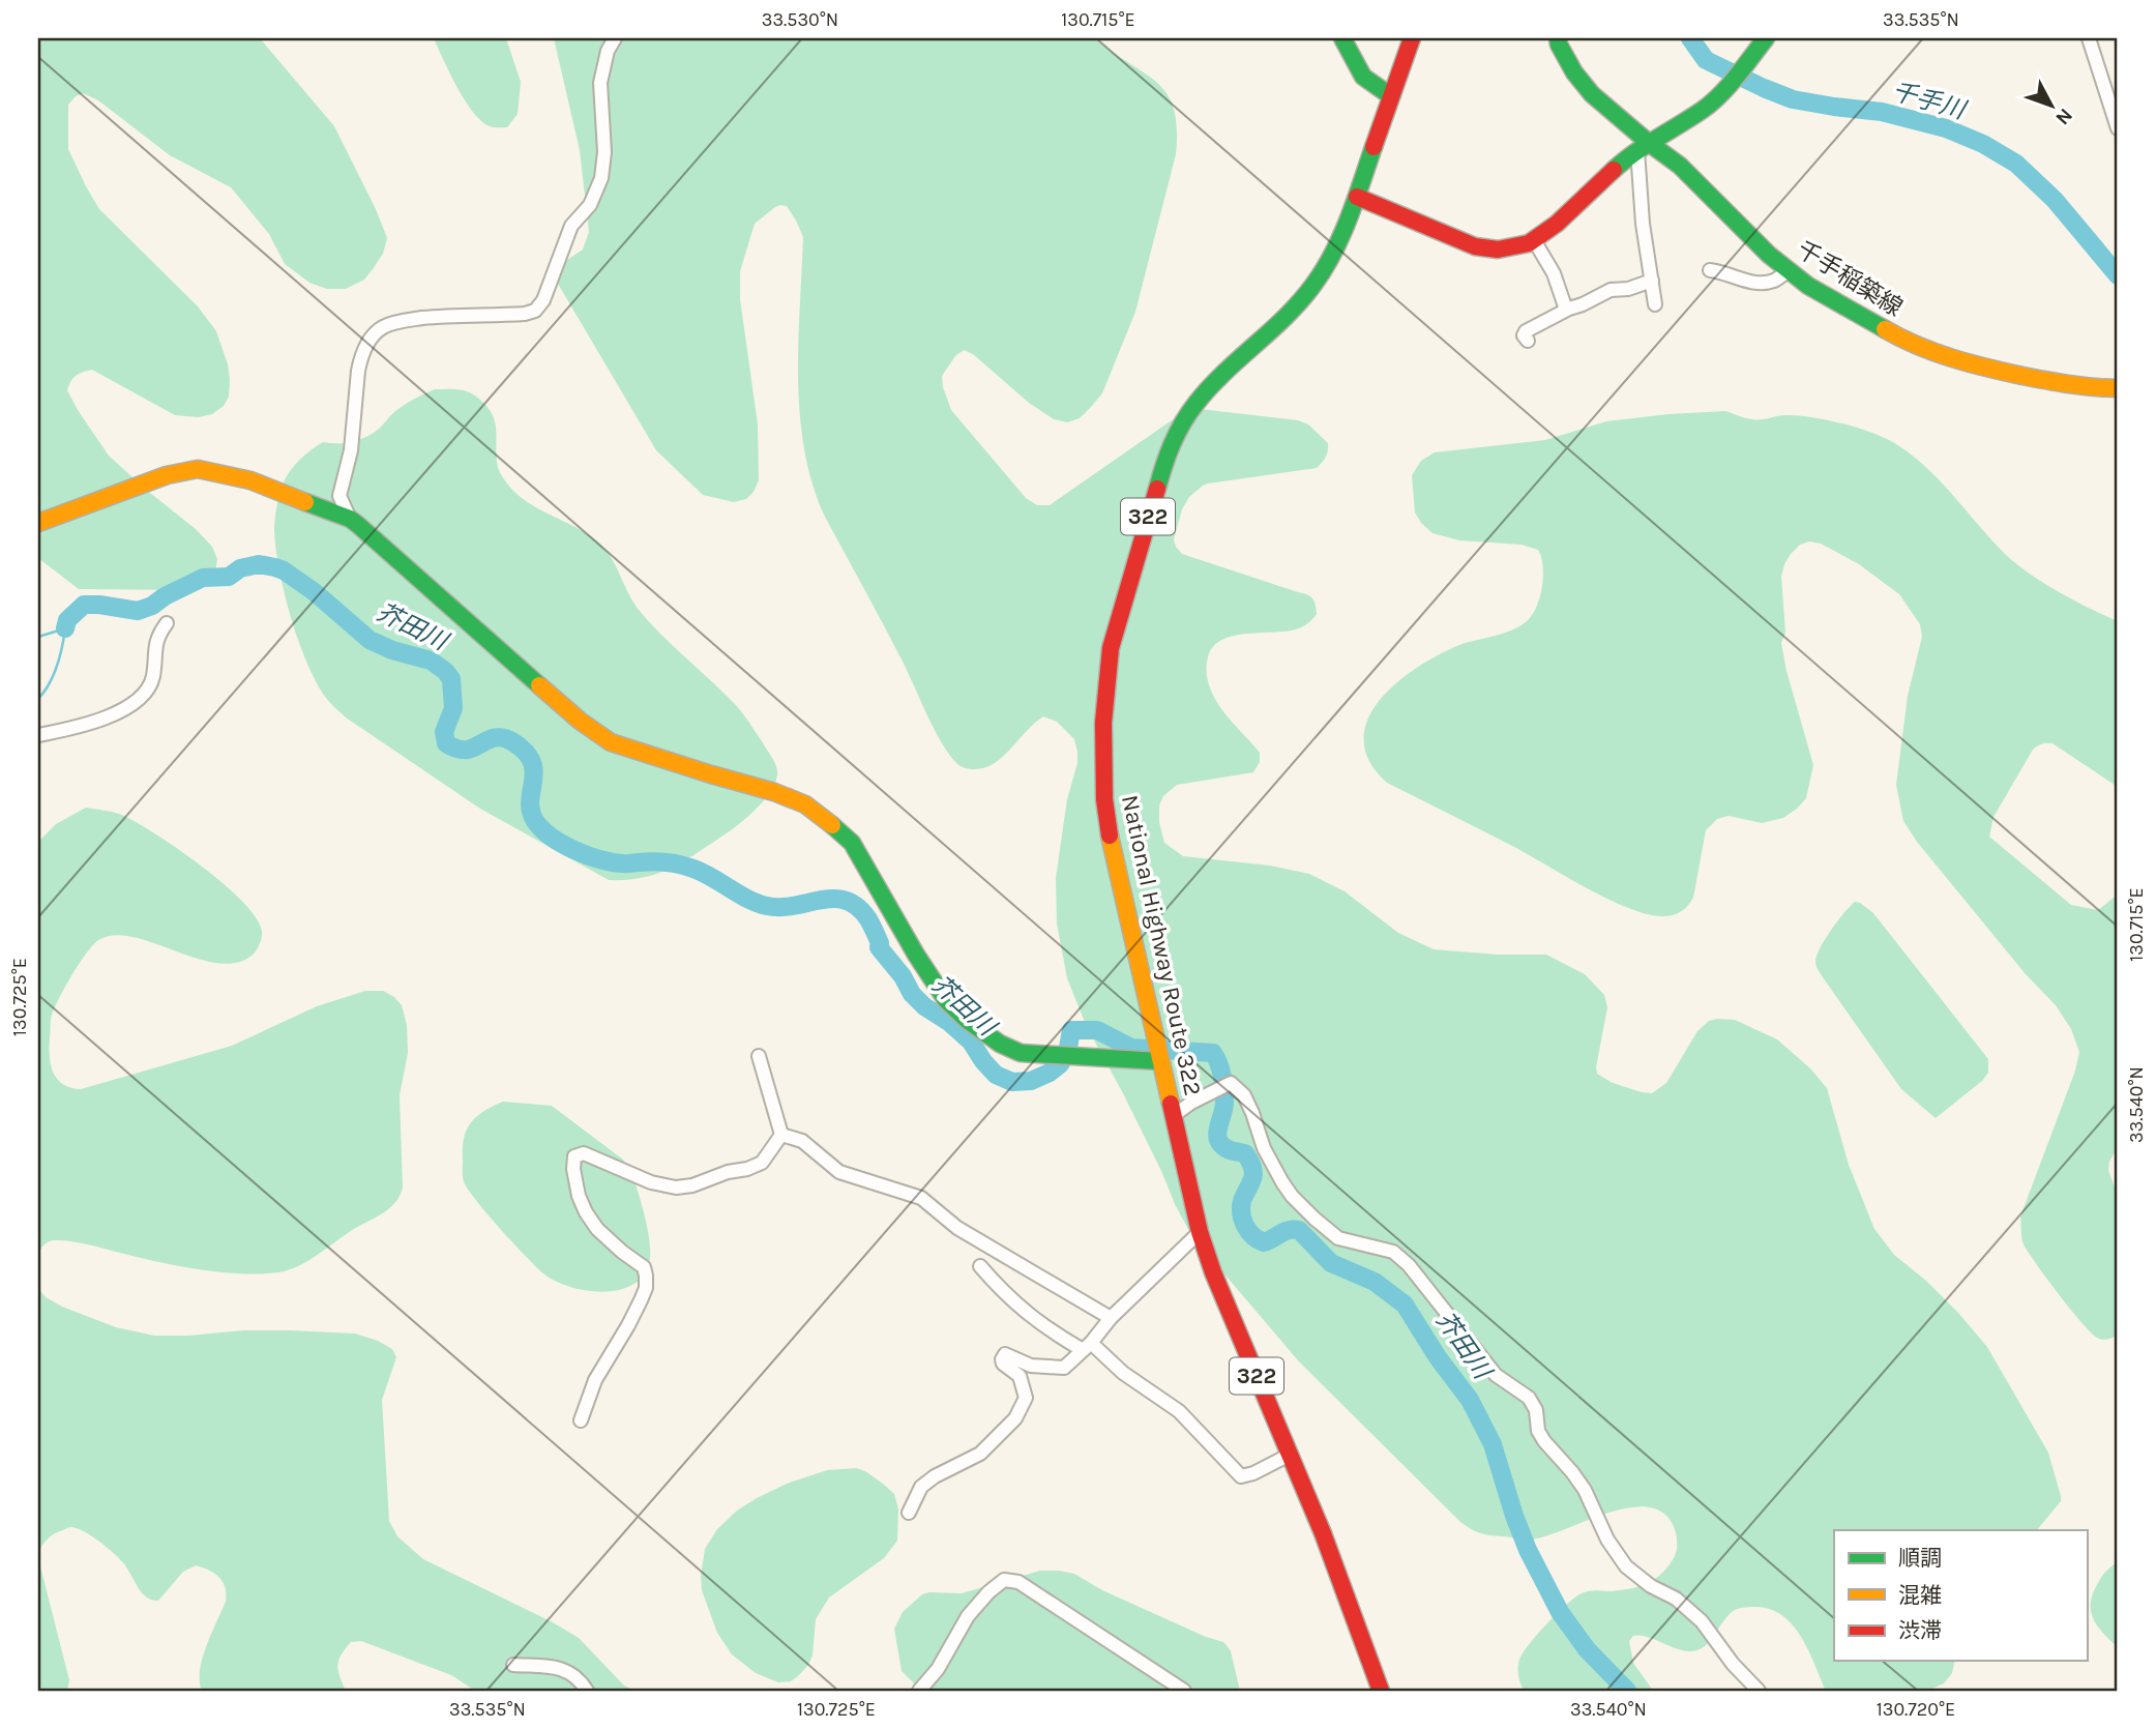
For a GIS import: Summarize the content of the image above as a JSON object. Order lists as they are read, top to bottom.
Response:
{
  "streets": {
    "main road": ["千手稲築線", "322", "National Highway Route 322"]
  },
  "water": ["千手川", "芥田川"],
  "legend": ["順調", "混雑", "渋滞"],
  "north": "bottom right",
  "coordinates": [
    "33.530°N",
    "130.715°E",
    "33.535°N",
    "130.725°E",
    "33.540°N",
    "130.720°E"
  ]
}
